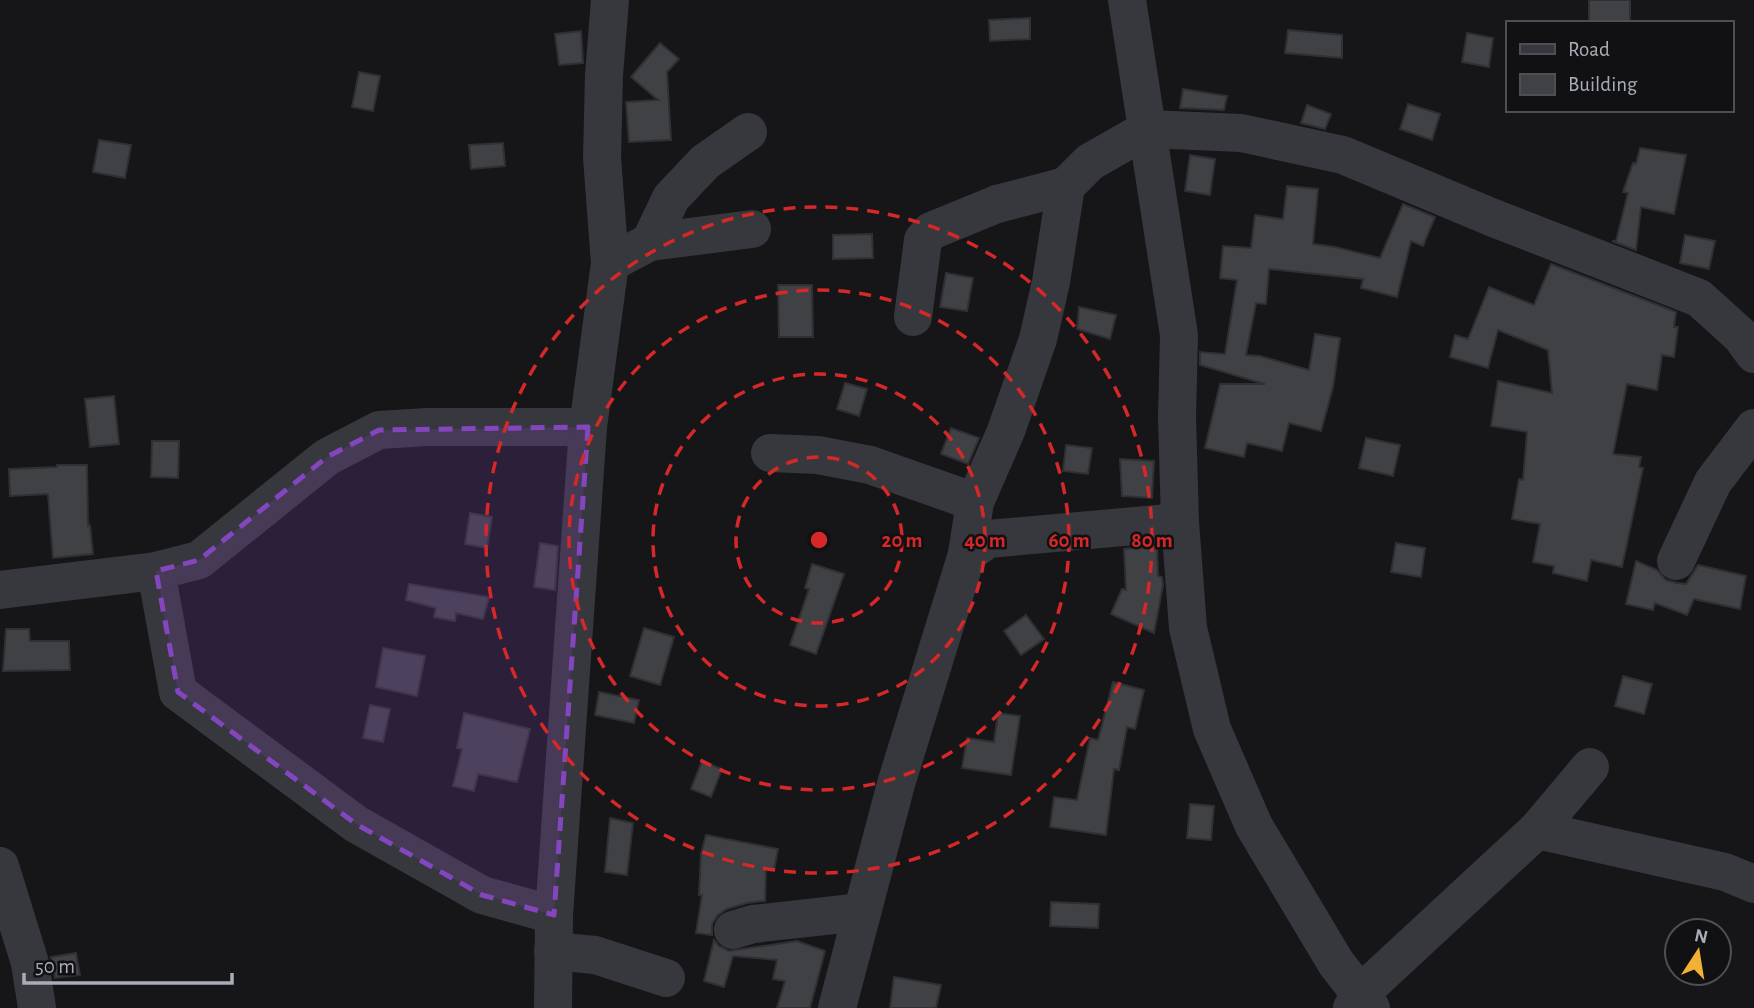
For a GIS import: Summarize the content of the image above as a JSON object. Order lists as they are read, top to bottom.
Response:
{
  "legend": ["Road", "Building"],
  "scale_bar": "50 m",
  "north": "top",
  "rings": [
    "20 m",
    "40 m",
    "60 m",
    "80 m"
  ]
}
